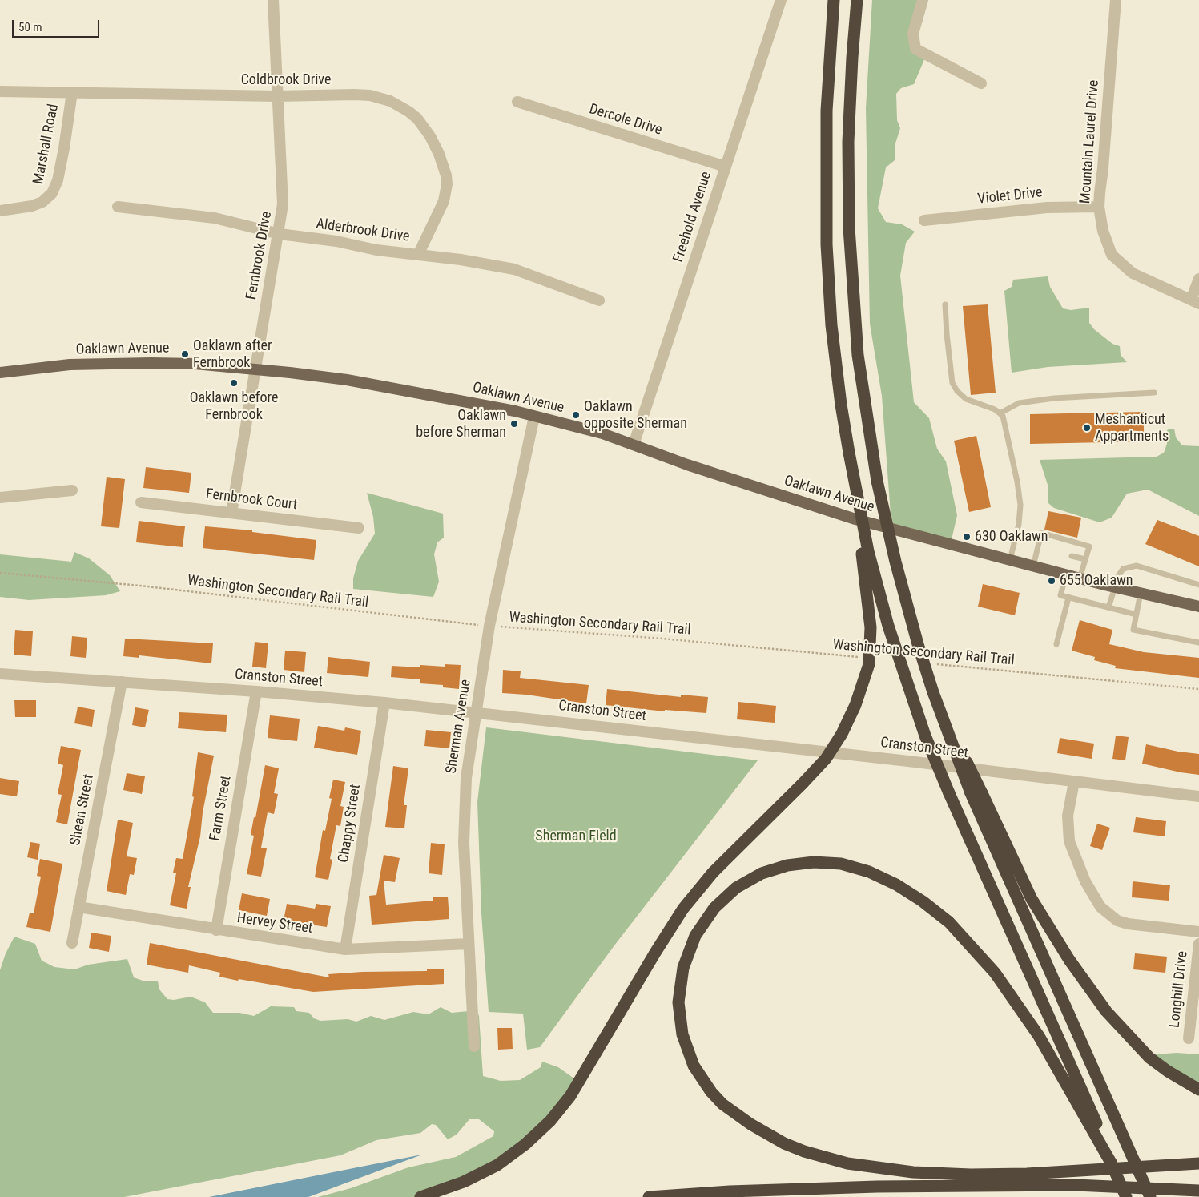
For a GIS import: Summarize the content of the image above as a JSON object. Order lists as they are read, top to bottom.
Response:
{
  "streets": {
    "main road": ["Oaklawn Avenue"],
    "street": [
      "Coldbrook Drive",
      "Dercole Drive",
      "Mountain Laurel Drive",
      "Marshall Road",
      "Violet Drive",
      "Freehold Avenue",
      "Alderbrook Drive",
      "Fernbrook Drive",
      "Fernbrook Court",
      "Cranston Street",
      "Sherman Avenue",
      "Farm Street",
      "Shean Street",
      "Chappy Street",
      "Hervey Street",
      "Longhill Drive"
    ],
    "path": ["Washington Secondary Rail Trail"]
  },
  "crossings": [
    ["Coldbrook Drive", "Marshall Road"],
    ["Coldbrook Drive", "Alderbrook Drive"],
    ["Coldbrook Drive", "Fernbrook Drive"],
    ["Dercole Drive", "Freehold Avenue"],
    ["Mountain Laurel Drive", "Violet Drive"],
    ["Freehold Avenue", "Oaklawn Avenue"],
    ["Alderbrook Drive", "Fernbrook Drive"],
    ["Fernbrook Drive", "Oaklawn Avenue"],
    ["Fernbrook Drive", "Fernbrook Court"],
    ["Oaklawn Avenue", "Sherman Avenue"],
    ["Washington Secondary Rail Trail", "Sherman Avenue"],
    ["Cranston Street", "Sherman Avenue"],
    ["Cranston Street", "Farm Street"],
    ["Cranston Street", "Shean Street"],
    ["Cranston Street", "Chappy Street"],
    ["Sherman Avenue", "Hervey Street"],
    ["Farm Street", "Hervey Street"],
    ["Shean Street", "Hervey Street"],
    ["Chappy Street", "Hervey Street"]
  ],
  "parks": ["Sherman Field"],
  "places": [
    "Oaklawn after Fernbrook",
    "Oaklawn before Fernbrook",
    "Oaklawn opposite Sherman",
    "Oaklawn before Sherman",
    "Meshanticut Appartments",
    "630 Oaklawn",
    "655 Oaklawn"
  ],
  "scale_bar": "50 m"
}
